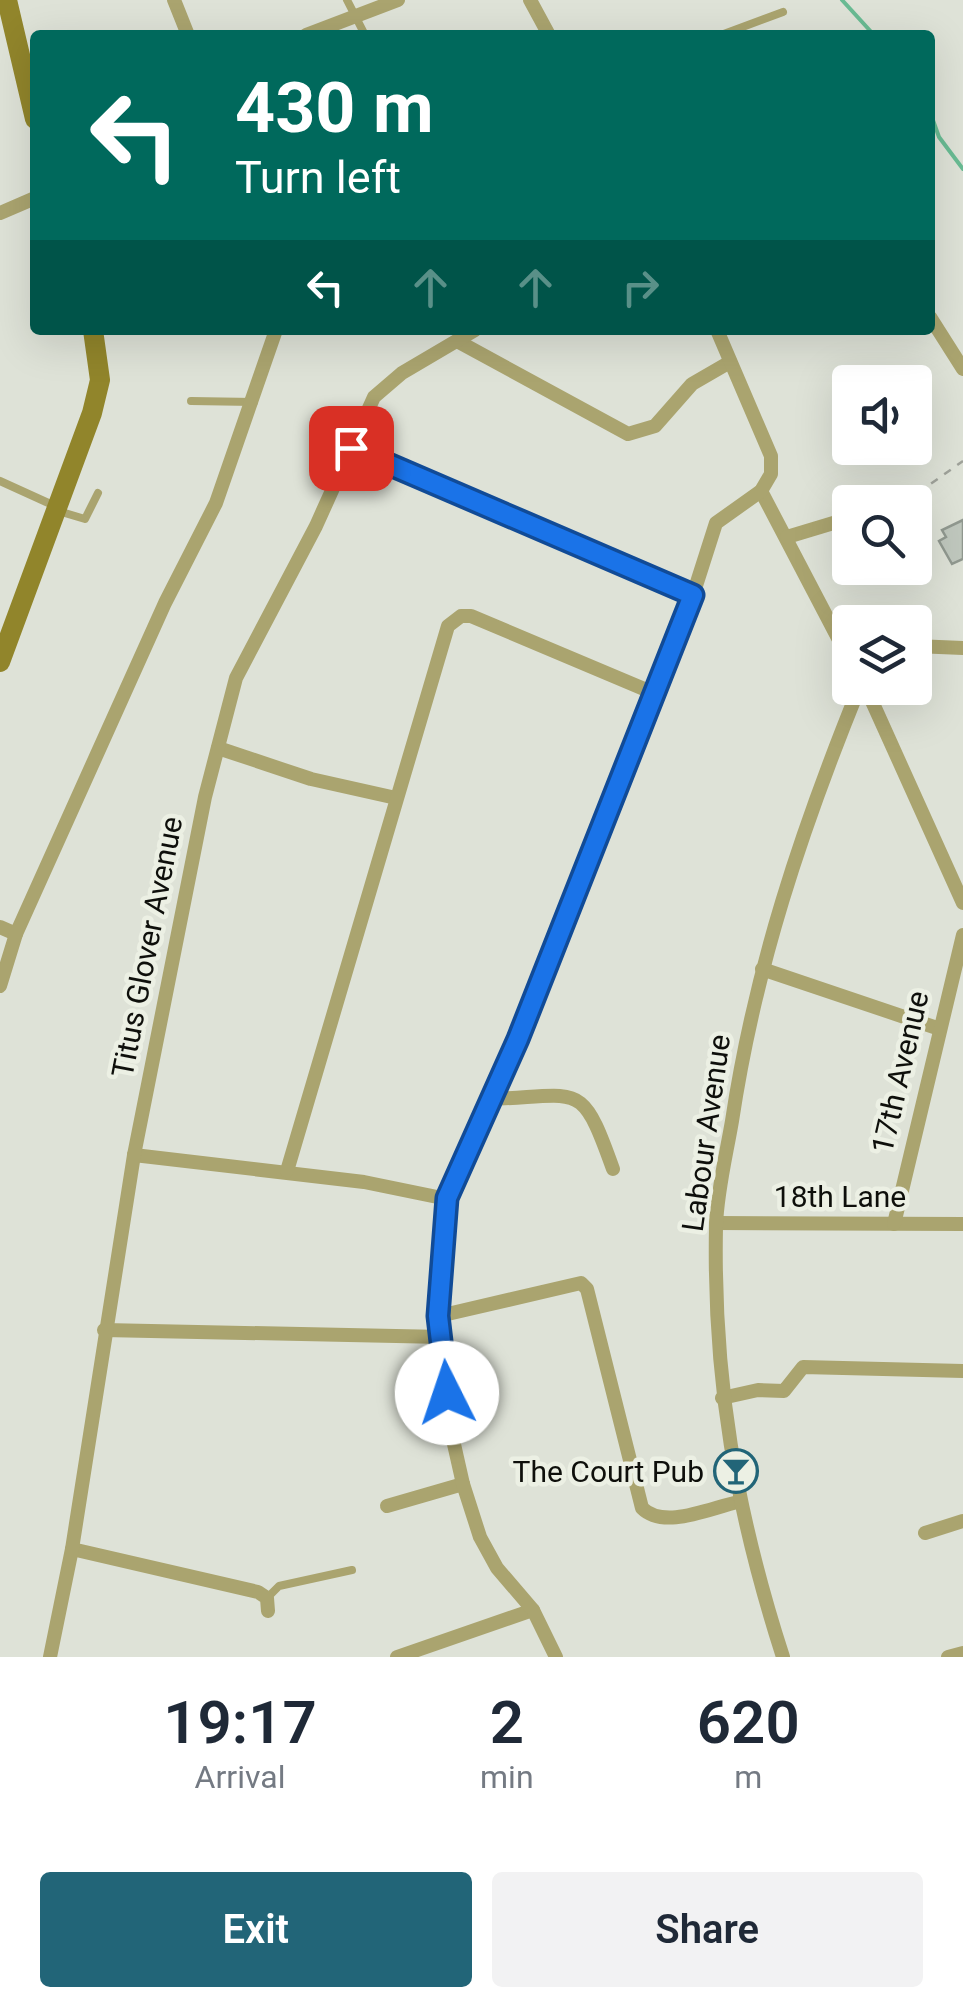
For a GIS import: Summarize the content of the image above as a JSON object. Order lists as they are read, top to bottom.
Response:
{
  "streets": {
    "street": [
      "Titus Glover Avenue",
      "17th Avenue",
      "Labour Avenue",
      "18th Lane"
    ]
  },
  "crossings": [
    ["17th Avenue", "18th Lane"],
    ["Labour Avenue", "18th Lane"]
  ],
  "places": {
    "bar": ["The Court Pub"]
  },
  "page": {
    "turn": ["430 m", "Turn left"],
    "eta": [
      "19:17",
      "Arrival",
      "2",
      "min",
      "620",
      "m"
    ],
    "buttons": ["Exit", "Share"]
  }
}
